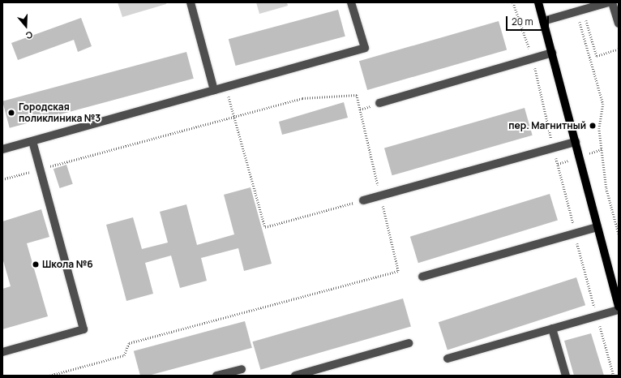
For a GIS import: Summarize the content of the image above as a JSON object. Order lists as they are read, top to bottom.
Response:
{
  "places": ["Городская поликлиника №3", "пер. Магнитный", "Школа №6"],
  "scale_bar": "20 m",
  "north": "bottom"
}
